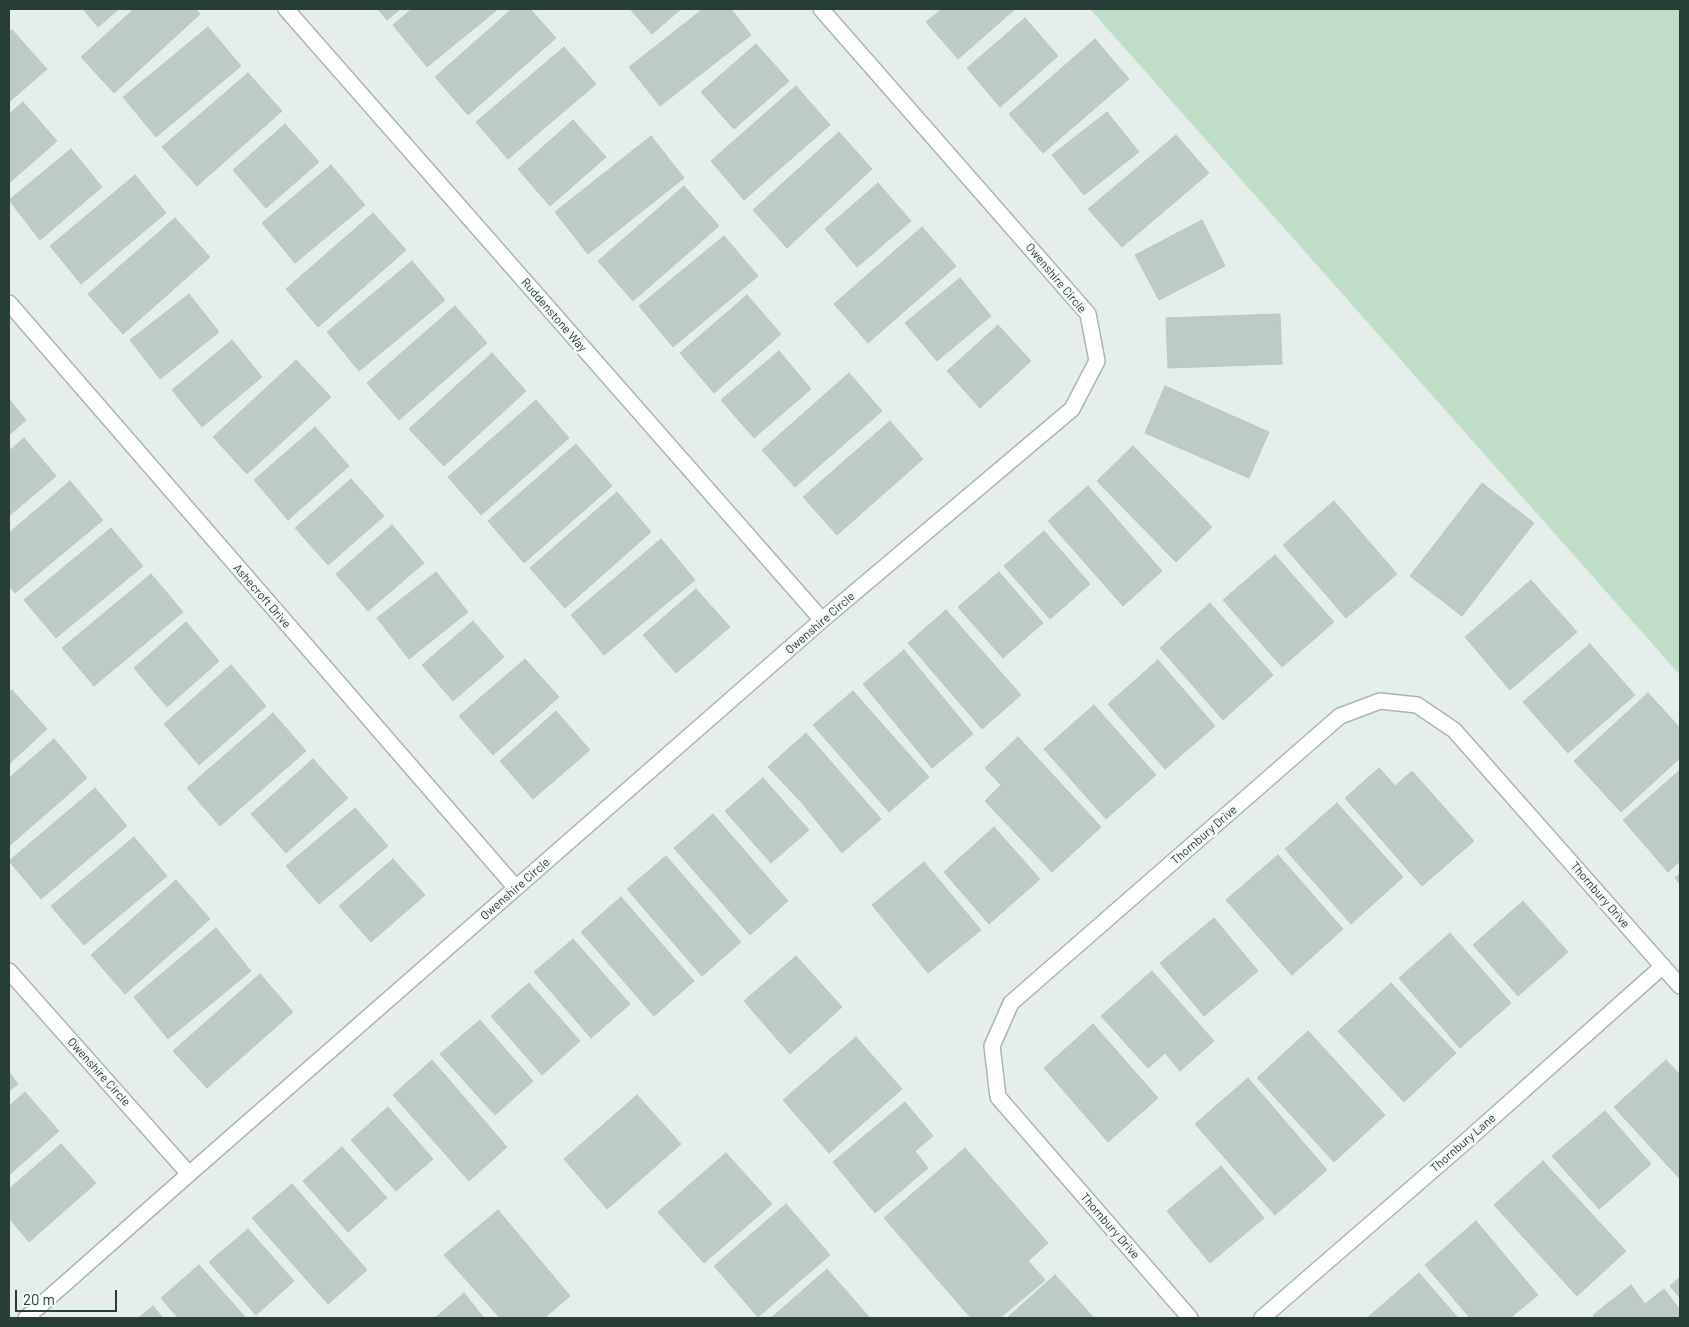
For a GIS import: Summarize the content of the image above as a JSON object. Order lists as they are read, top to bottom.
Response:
{
  "streets": {
    "street": [
      "Owenshire Circle",
      "Ruddenstone Way",
      "Ashecroft Drive",
      "Thornbury Drive",
      "Thornbury Lane"
    ]
  },
  "crossings": [
    ["Owenshire Circle", "Ruddenstone Way"],
    ["Owenshire Circle", "Ashecroft Drive"],
    ["Thornbury Drive", "Thornbury Lane"]
  ],
  "scale_bar": "20 m"
}
